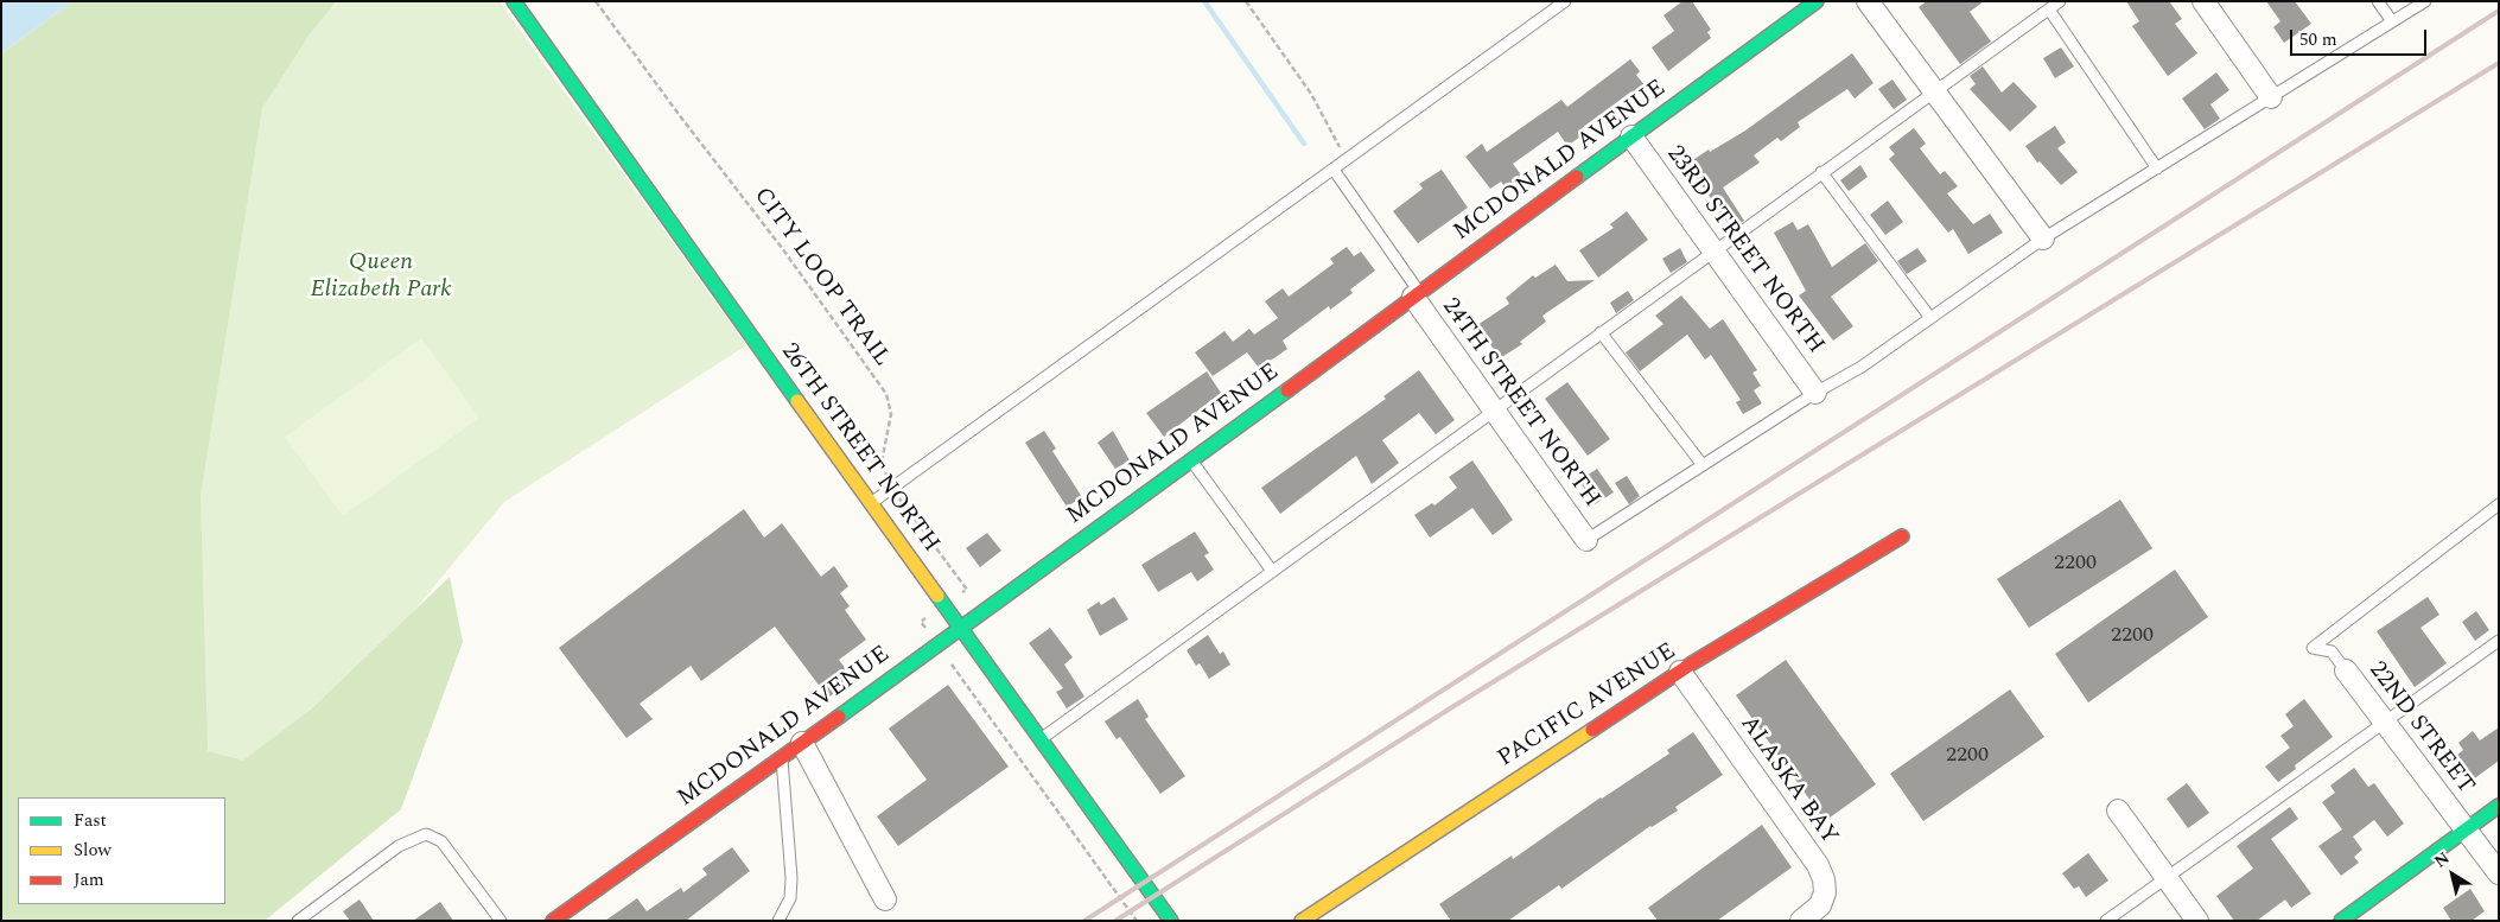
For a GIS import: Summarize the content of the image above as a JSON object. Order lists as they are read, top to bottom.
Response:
{
  "streets": {
    "street": [
      "MCDONALD AVENUE",
      "23RD STREET NORTH",
      "24TH STREET NORTH",
      "26TH STREET NORTH",
      "PACIFIC AVENUE",
      "22ND STREET",
      "ALASKA BAY"
    ],
    "path": ["CITY LOOP TRAIL"]
  },
  "crossings": [
    ["MCDONALD AVENUE", "23RD STREET NORTH"],
    ["MCDONALD AVENUE", "24TH STREET NORTH"],
    ["MCDONALD AVENUE", "26TH STREET NORTH"],
    ["PACIFIC AVENUE", "ALASKA BAY"]
  ],
  "parks": ["Queen Elizabeth Park"],
  "house_numbers": ["2200", "2200", "2200"],
  "legend": ["Fast", "Slow", "Jam"],
  "scale_bar": "50 m",
  "north": "top left"
}
